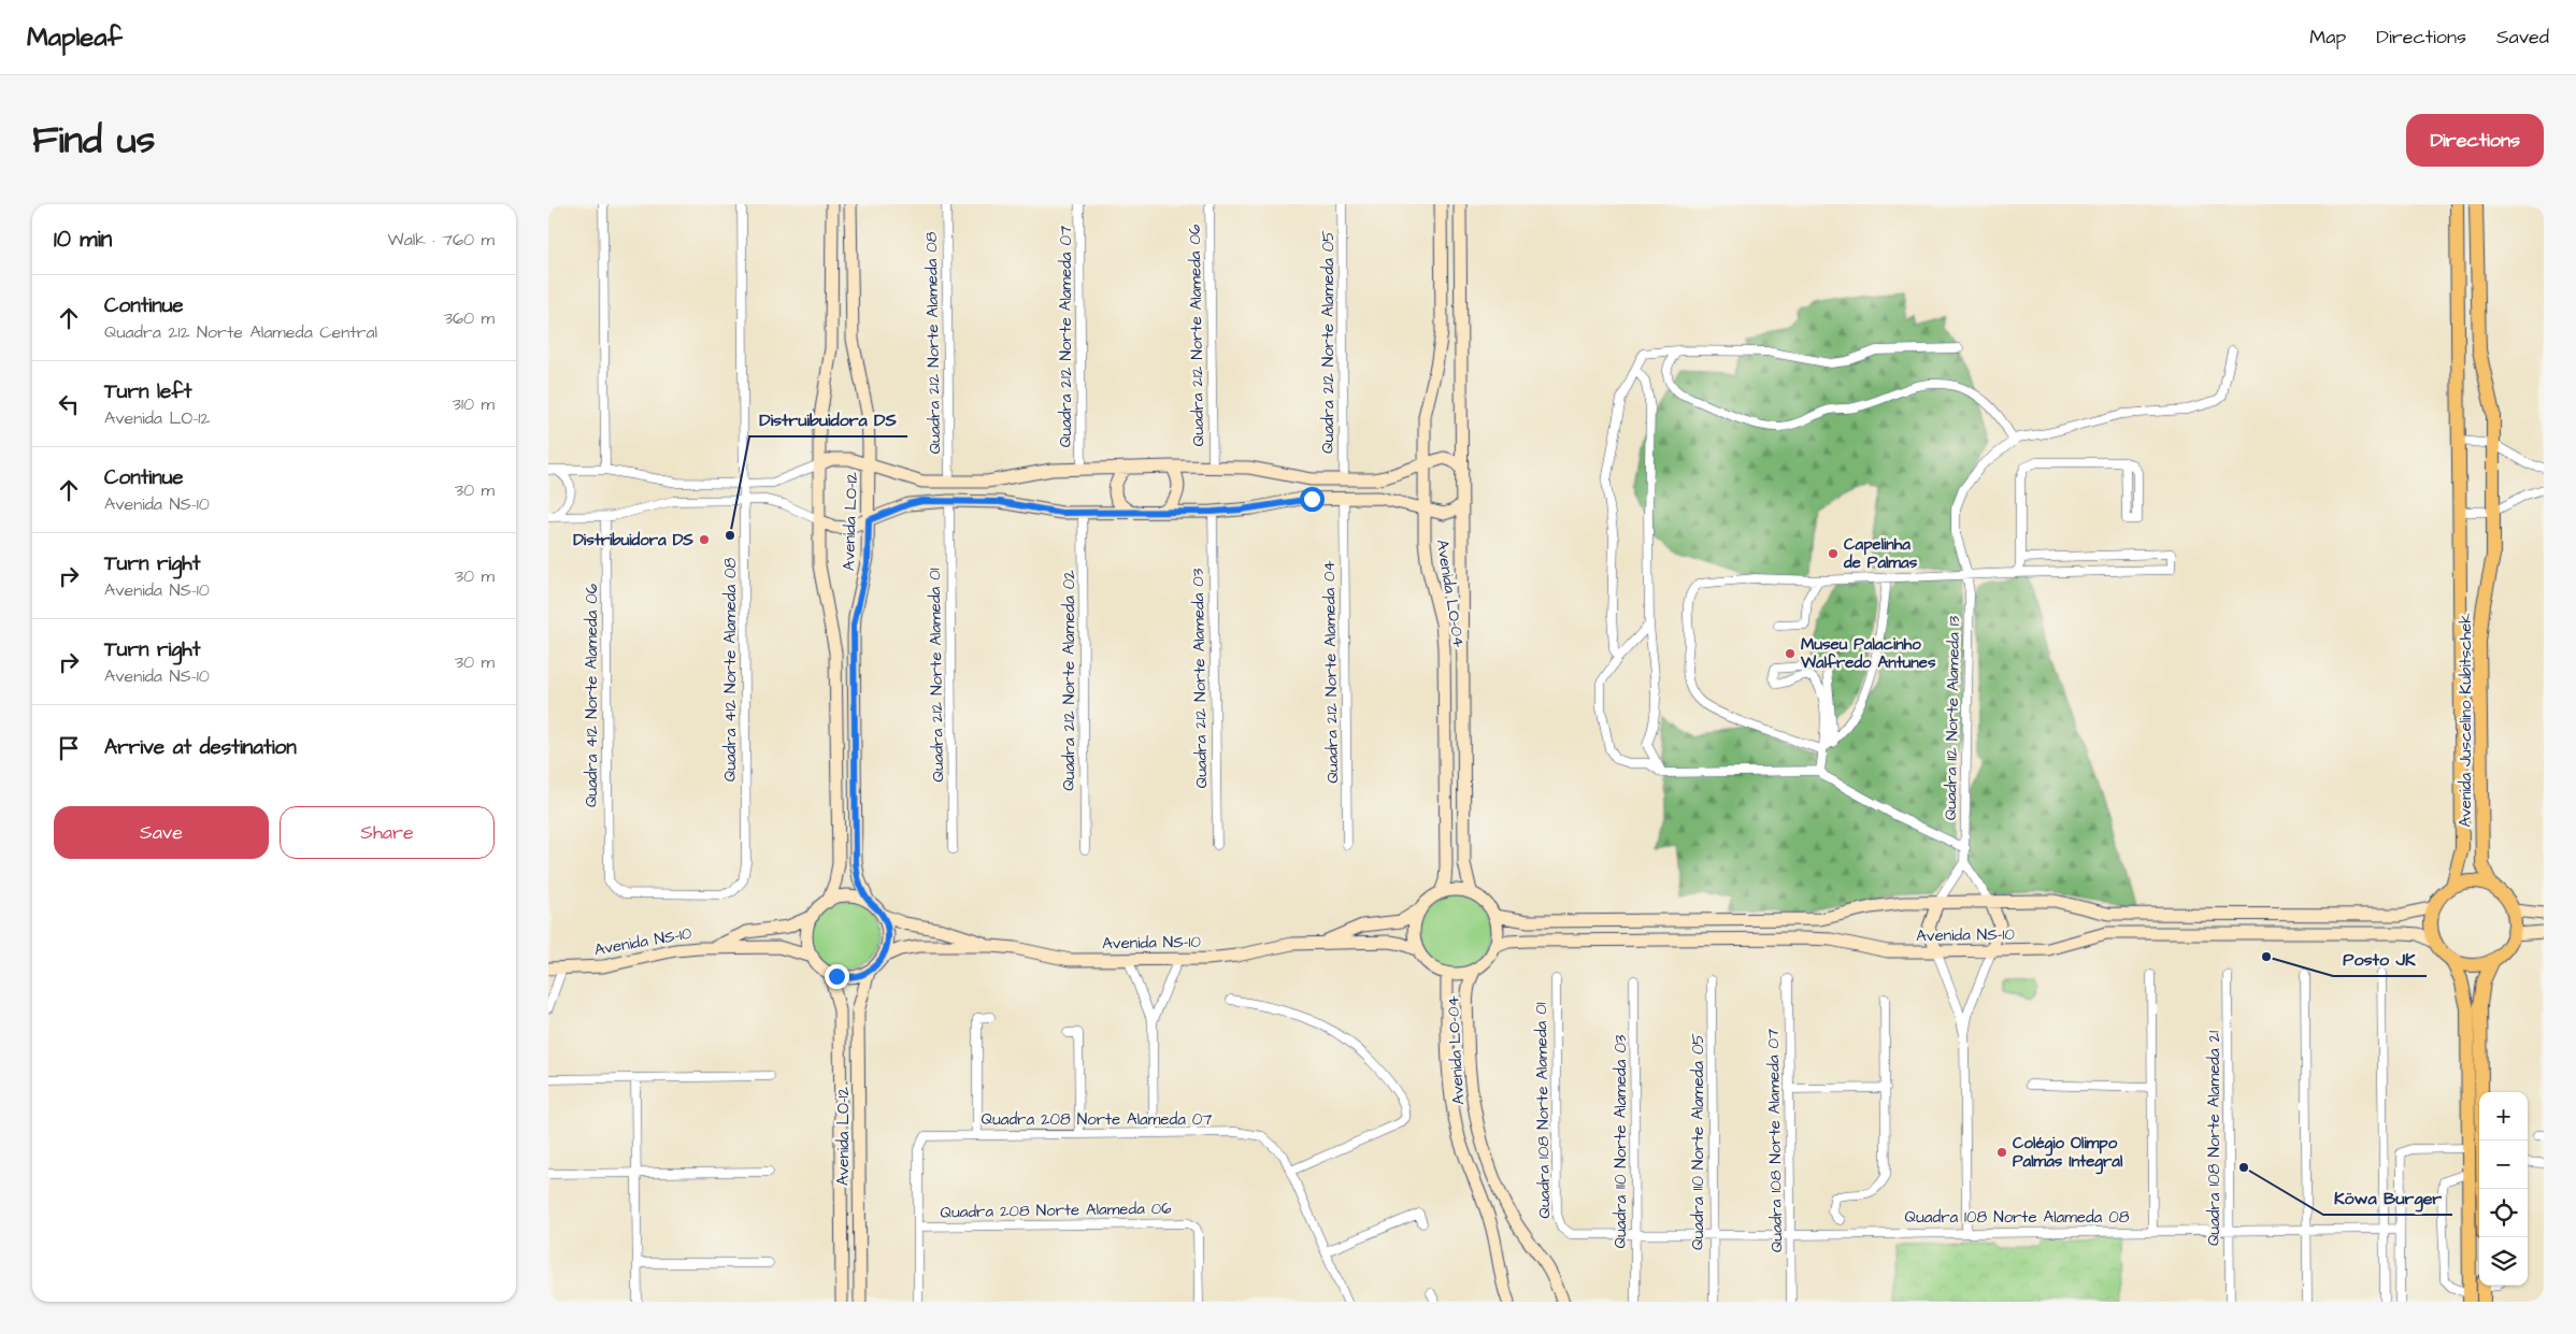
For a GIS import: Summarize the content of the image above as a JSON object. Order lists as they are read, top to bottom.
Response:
{
  "streets": {
    "main road": ["Avenida Juscelino Kubitschek"],
    "street": [
      "Quadra 212 Norte Alameda 06",
      "Quadra 212 Norte Alameda 07",
      "Quadra 212 Norte Alameda 05",
      "Quadra 212 Norte Alameda 08",
      "Avenida LO-12",
      "Avenida LO-04",
      "Quadra 412 Norte Alameda 08",
      "Quadra 212 Norte Alameda 04",
      "Quadra 212 Norte Alameda 01",
      "Quadra 212 Norte Alameda 03",
      "Quadra 212 Norte Alameda 02",
      "Quadra 412 Norte Alameda 06",
      "Quadra 112 Norte Alameda 13",
      "Avenida NS-10",
      "Quadra 108 Norte Alameda 01",
      "Quadra 208 Norte Alameda 07",
      "Quadra 108 Norte Alameda 21",
      "Quadra 108 Norte Alameda 07",
      "Quadra 110 Norte Alameda 03",
      "Quadra 110 Norte Alameda 05",
      "Quadra 208 Norte Alameda 06",
      "Quadra 108 Norte Alameda 08"
    ]
  },
  "crossings": [
    ["Avenida LO-12", "Avenida NS-10"],
    ["Avenida LO-04", "Avenida NS-10"],
    ["Quadra 412 Norte Alameda 08", "Quadra 412 Norte Alameda 06"],
    ["Avenida Juscelino Kubitschek", "Avenida NS-10"],
    ["Quadra 108 Norte Alameda 01", "Quadra 110 Norte Alameda 03"],
    ["Quadra 108 Norte Alameda 01", "Quadra 108 Norte Alameda 08"],
    ["Quadra 208 Norte Alameda 07", "Quadra 208 Norte Alameda 06"],
    ["Quadra 108 Norte Alameda 21", "Quadra 108 Norte Alameda 08"],
    ["Quadra 108 Norte Alameda 07", "Quadra 108 Norte Alameda 08"],
    ["Quadra 110 Norte Alameda 03", "Quadra 108 Norte Alameda 08"],
    ["Quadra 110 Norte Alameda 05", "Quadra 108 Norte Alameda 08"]
  ],
  "places": [
    "Distruibuidora DS",
    "Distribuidora DS",
    "Capelinha de Palmas",
    "Museu Palacinho Walfredo Antunes",
    "Posto JK",
    "Colégio Olimpo Palmas Integral",
    "Köwa Burger"
  ],
  "page": {
    "header": "Mapleaf",
    "nav": ["Map", "Directions", "Saved"],
    "title": "Find us",
    "buttons": [
      "Directions",
      ["Save", "Share"]
    ],
    "heading": ["10 min", "Walk · 760 m"],
    "list": [
      ["Continue", "Quadra 212 Norte Alameda Central", "360 m"],
      ["Turn left", "Avenida LO-12", "310 m"],
      ["Continue", "Avenida NS-10", "30 m"],
      ["Turn right", "Avenida NS-10", "30 m"],
      ["Turn right", "Avenida NS-10", "30 m"],
      "Arrive at destination"
    ],
    "map_buttons": ["+", "−"]
  }
}
